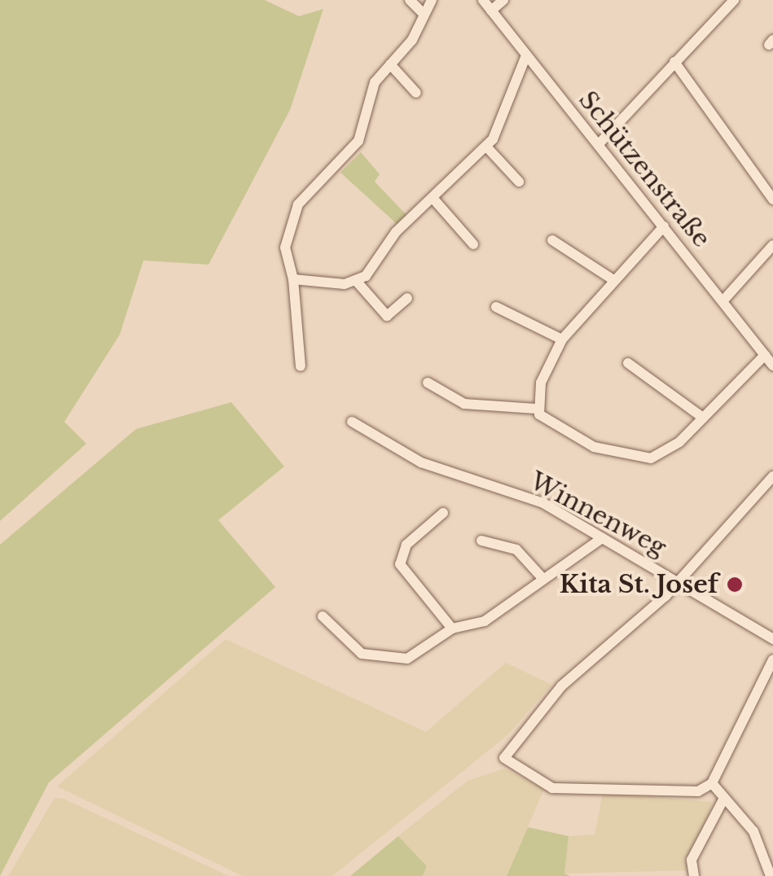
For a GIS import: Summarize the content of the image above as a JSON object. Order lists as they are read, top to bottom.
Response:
{
  "streets": {
    "street": ["Schützenstraße", "Winnenweg"]
  },
  "places": ["Kita St. Josef"]
}
